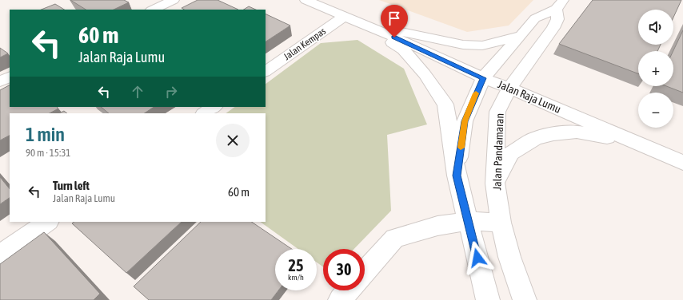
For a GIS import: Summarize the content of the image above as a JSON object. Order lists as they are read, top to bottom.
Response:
{
  "streets": {
    "street": ["Jalan Kempas", "Jalan Raja Lumu", "Jalan Pandamaran"]
  },
  "crossings": [
    ["Jalan Kempas", "Jalan Raja Lumu"],
    ["Jalan Raja Lumu", "Jalan Pandamaran"]
  ],
  "page": {
    "map_buttons": ["+", "−"],
    "turn": ["60 m", "Jalan Raja Lumu"],
    "heading": ["1 min", "90 m · 15:31"],
    "list": [
      {
        "name": "Turn left",
        "note": "Jalan Raja Lumu",
        "value": "60 m"
      }
    ],
    "speed": "25 km/h",
    "limit": "30"
  }
}
